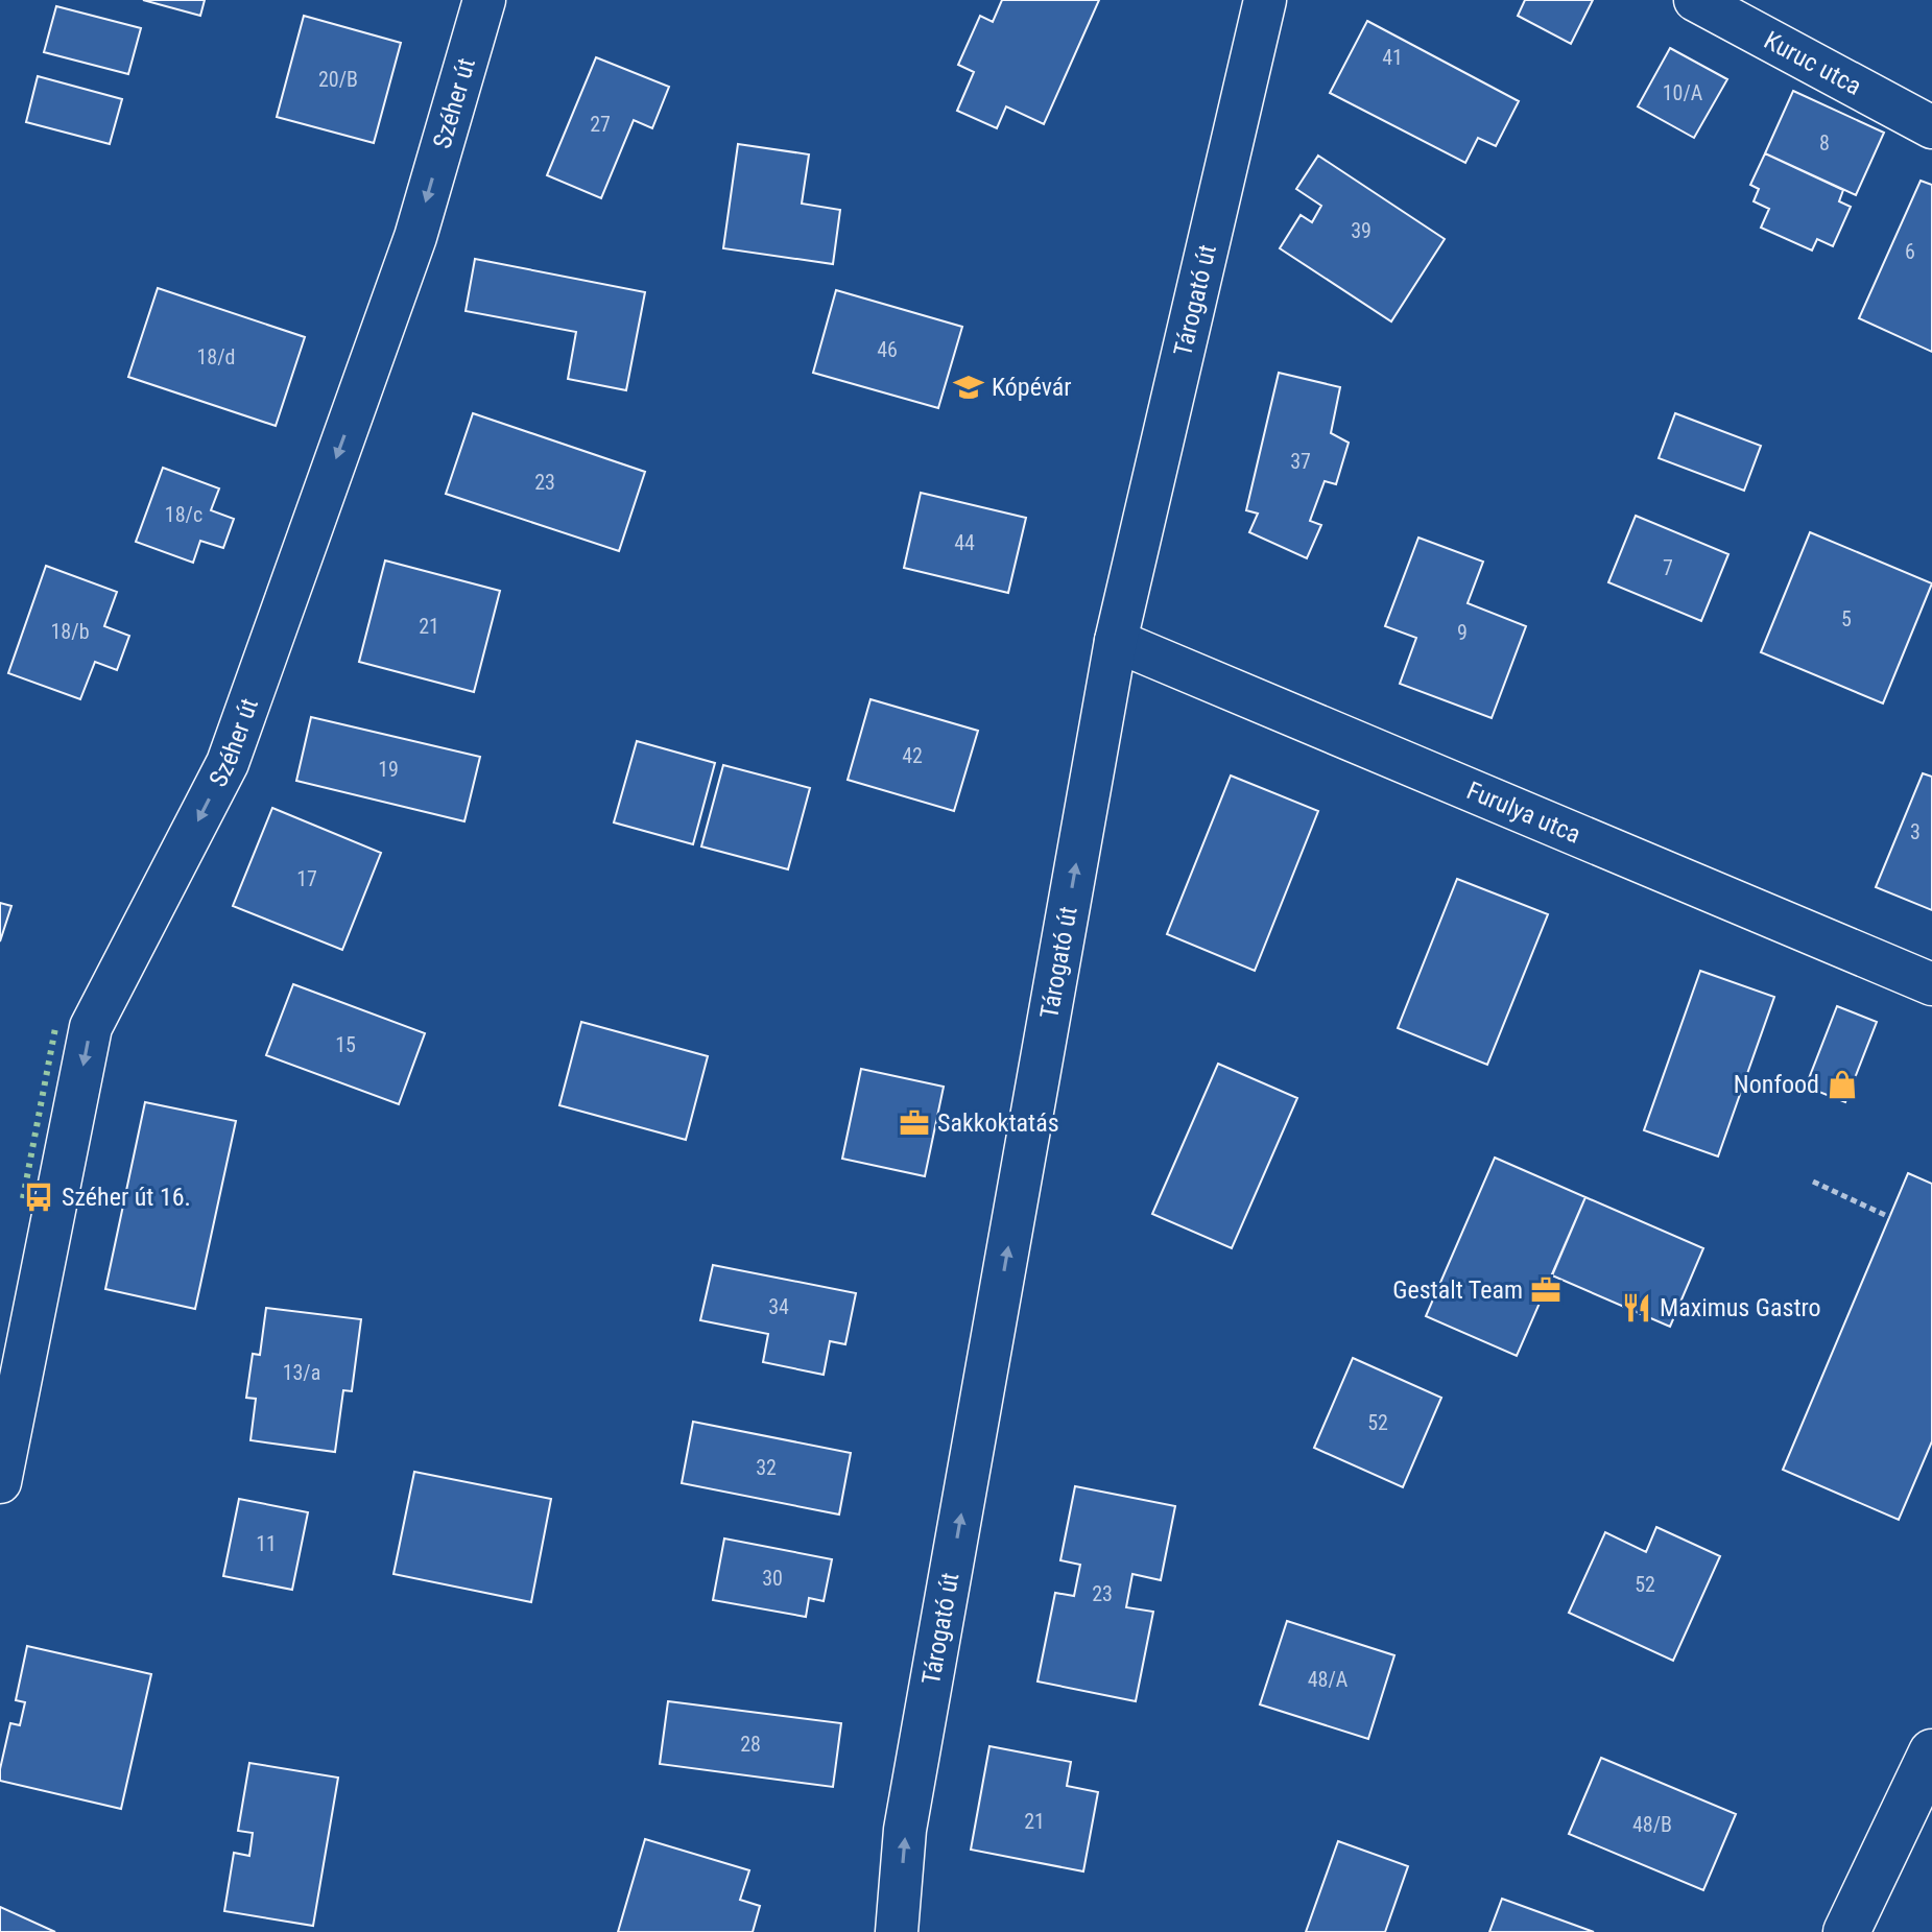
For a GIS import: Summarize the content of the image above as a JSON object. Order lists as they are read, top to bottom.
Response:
{
  "streets": {
    "street": [
      "Kuruc utca",
      "Széher út",
      "Tárogató út",
      "Furulya utca"
    ]
  },
  "crossings": [
    ["Tárogató út", "Furulya utca"]
  ],
  "one_way": ["Széher út", "Tárogató út"],
  "places": {
    "school or university": ["Kópévár"],
    "shop": ["Nonfood"],
    "office": ["Sakkoktatás", "Gestalt Team"],
    "bus stop": ["Széher út 16."],
    "restaurant": ["Maximus Gastro"]
  },
  "house_numbers": [
    "41",
    "20/B",
    "10/A",
    "27",
    "8",
    "39",
    "6",
    "46",
    "18/d",
    "37",
    "23",
    "18/c",
    "44",
    "7",
    "5",
    "21",
    "18/b",
    "9",
    "42",
    "19",
    "3",
    "17",
    "15",
    "34",
    "13/a",
    "52",
    "32",
    "11",
    "30",
    "52",
    "23",
    "48/A",
    "28",
    "21",
    "48/B"
  ]
}
